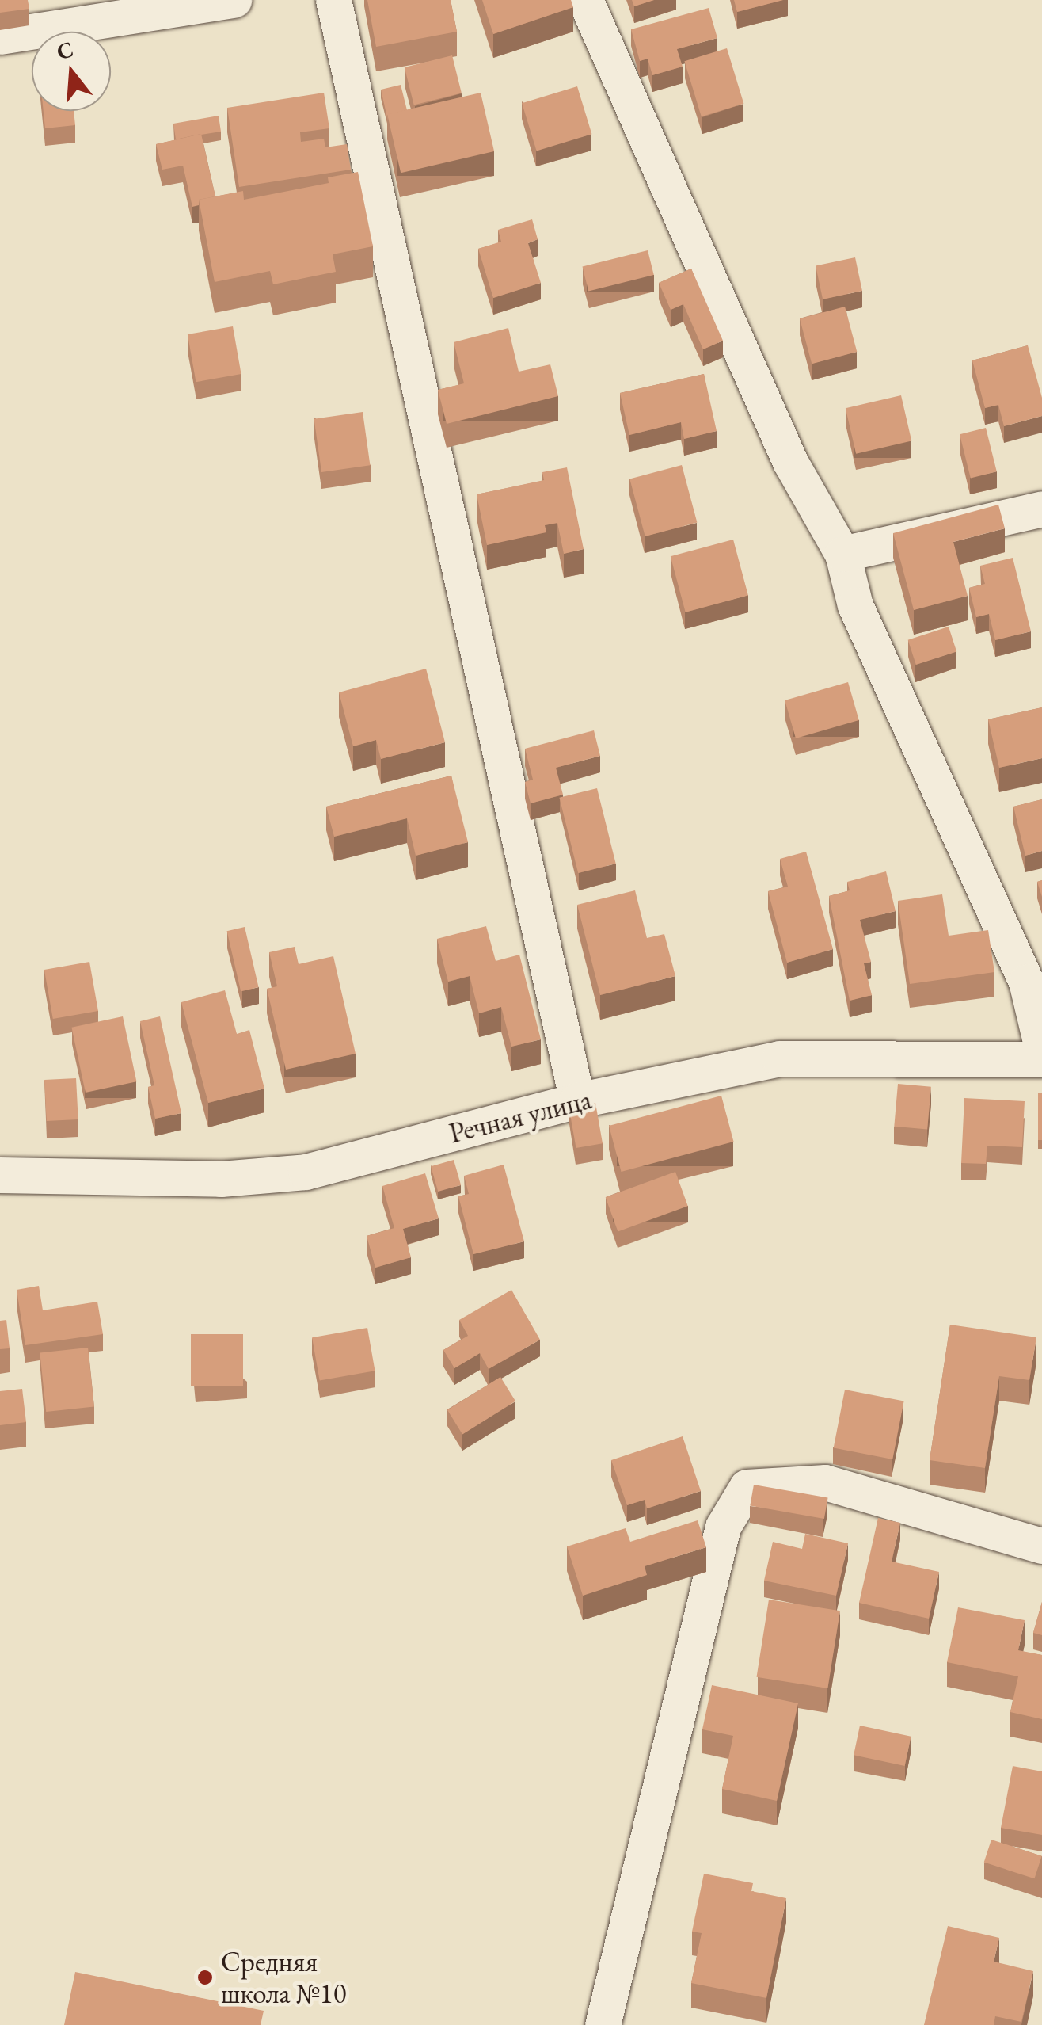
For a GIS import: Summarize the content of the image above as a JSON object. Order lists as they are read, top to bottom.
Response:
{
  "streets": {
    "street": ["Речная улица"]
  },
  "places": ["Средняя школа №10"],
  "north": "top"
}
